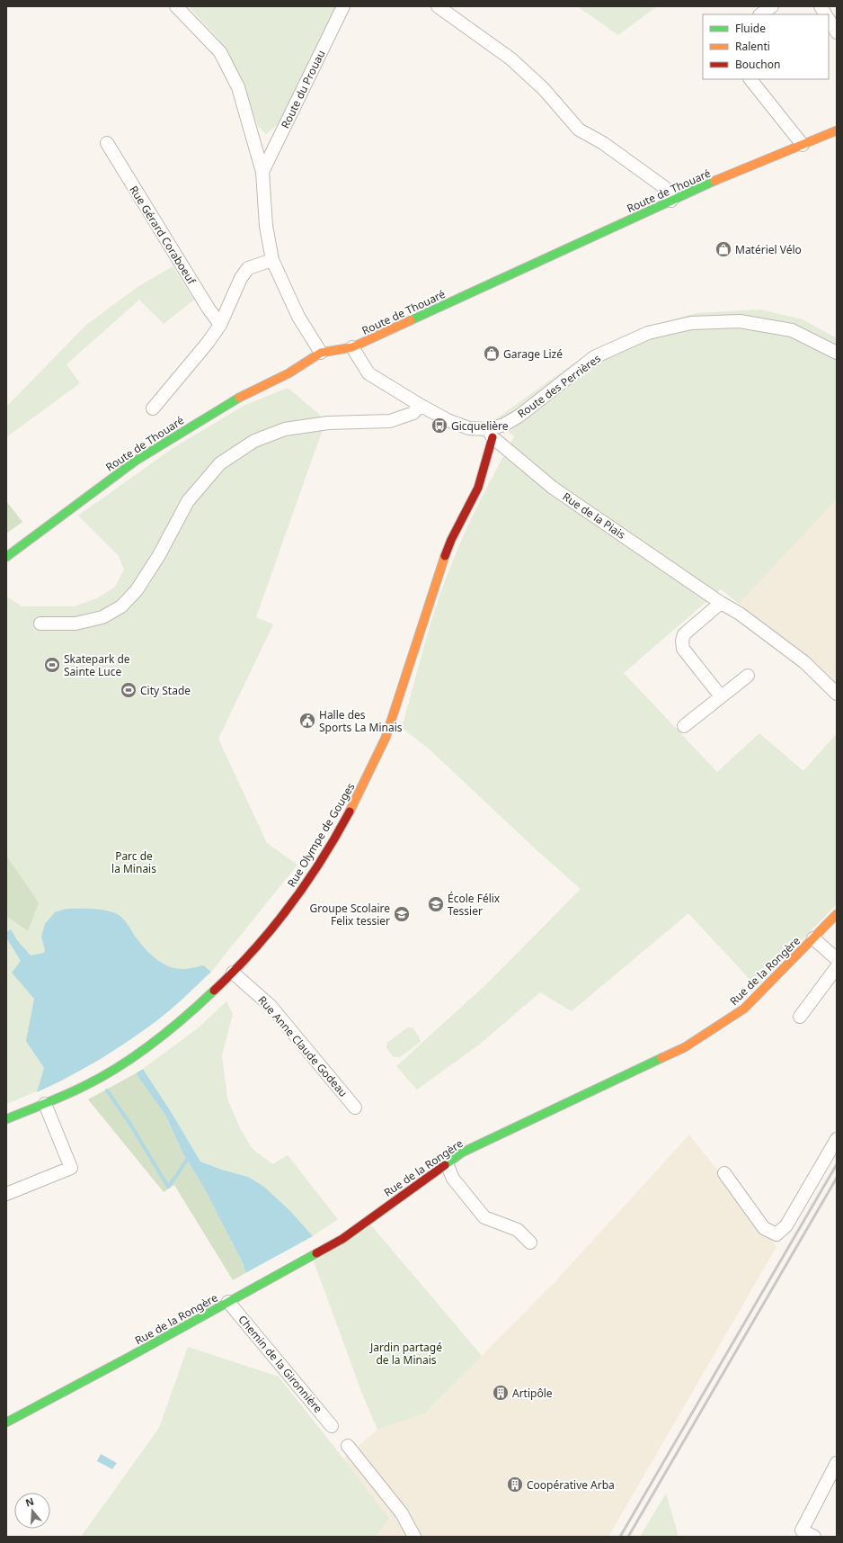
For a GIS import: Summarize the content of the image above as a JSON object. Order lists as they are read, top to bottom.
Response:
{
  "streets": {
    "street": [
      "Route du Prouau",
      "Route de Thouaré",
      "Rue Gérard Coraboeuf",
      "Route des Perrières",
      "Rue de la Piais",
      "Rue Olympe de Gouges",
      "Rue de la Rongère",
      "Rue Anne Claude Godeau",
      "Chemin de la Gironnière"
    ]
  },
  "crossings": [
    ["Route des Perrières", "Rue de la Piais"],
    ["Route des Perrières", "Rue Olympe de Gouges"],
    ["Rue de la Piais", "Rue Olympe de Gouges"],
    ["Rue Olympe de Gouges", "Rue Anne Claude Godeau"],
    ["Rue de la Rongère", "Chemin de la Gironnière"]
  ],
  "parks": ["Parc de la Minais", "Jardin partagé de la Minais"],
  "places": {
    "shop": ["Matériel Vélo", "Garage Lizé"],
    "bus stop": ["Gicquelière"],
    "sports": ["Skatepark de Sainte Luce", "City Stade"],
    "public building": ["Halle des Sports La Minais"],
    "school or university": ["École Félix Tessier", "Groupe Scolaire Felix tessier"],
    "building": ["Artipôle", "Coopérative Arba"]
  },
  "legend": ["Fluide", "Ralenti", "Bouchon"],
  "north": "top"
}
